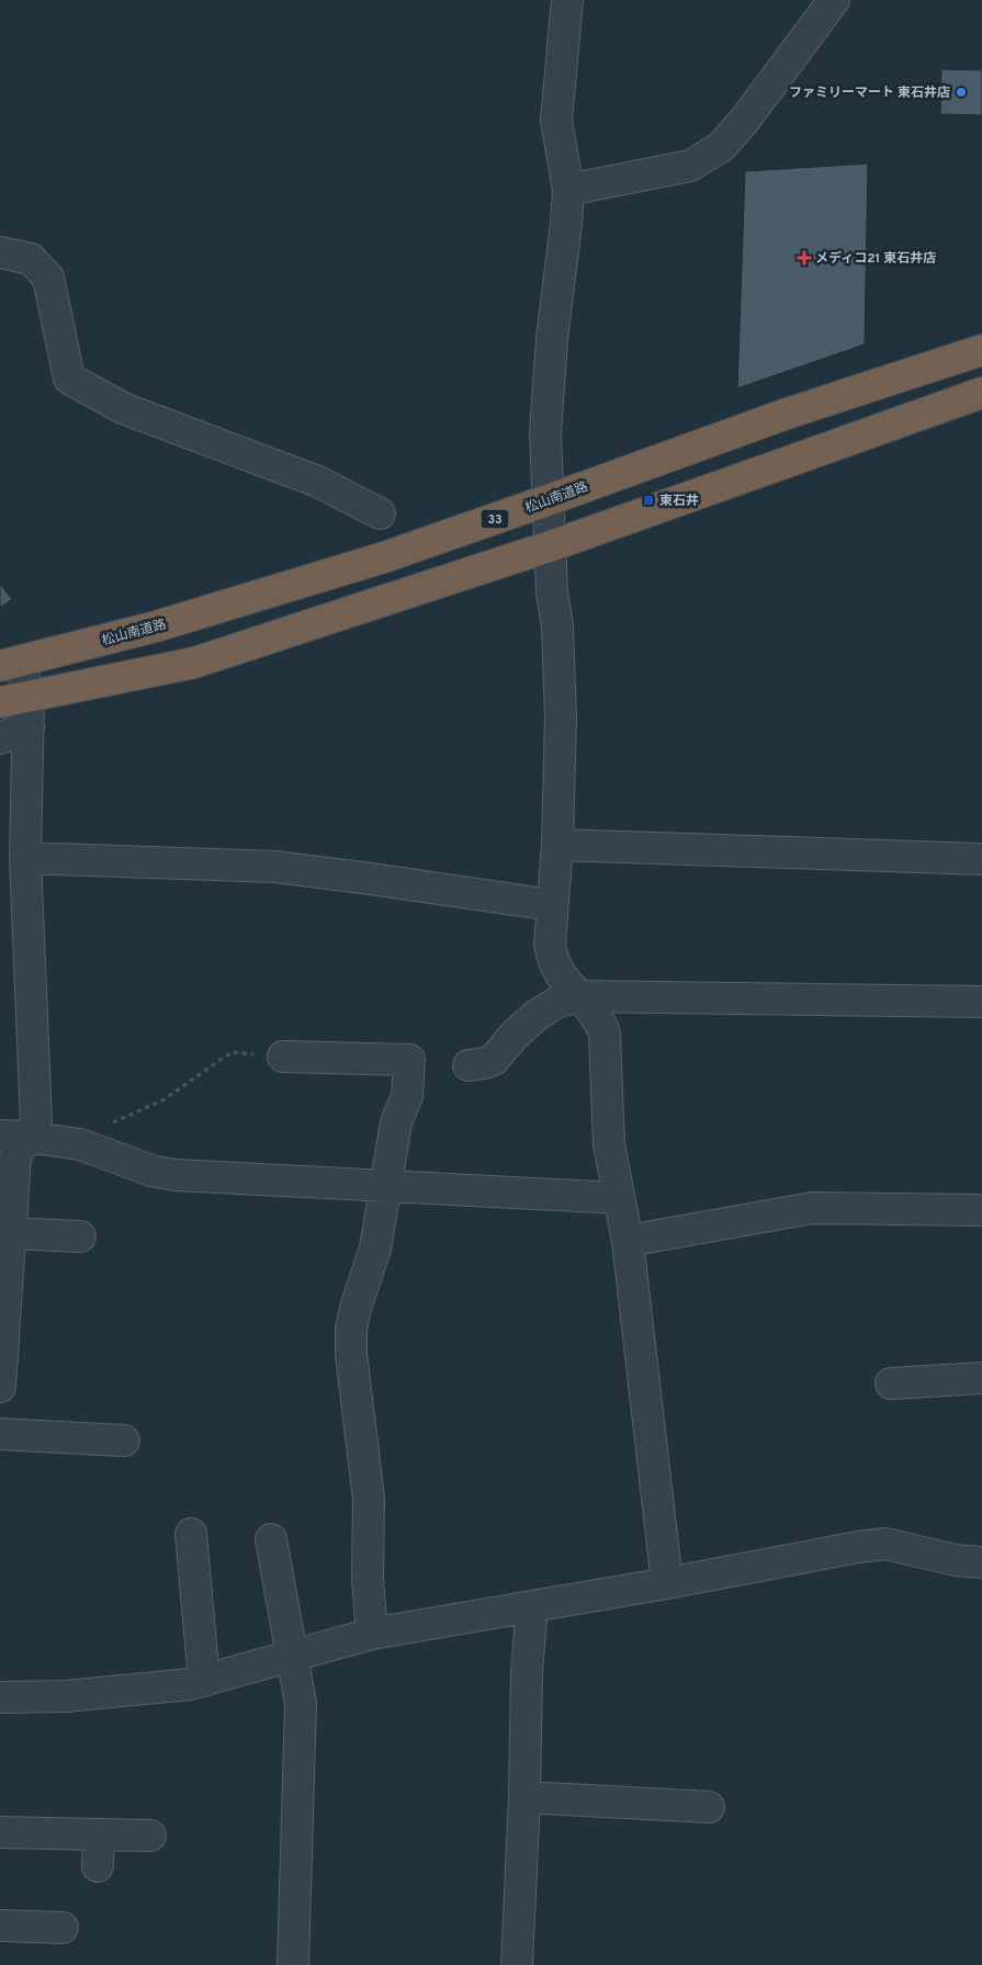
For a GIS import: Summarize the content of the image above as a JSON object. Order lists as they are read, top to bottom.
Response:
{
  "streets": {
    "highway": ["松山南道路", "33"]
  },
  "places": {
    "other": ["ファミリーマート 東石井店"],
    "health": ["メディコ21 東石井店"],
    "transit": ["東石井"]
  }
}
